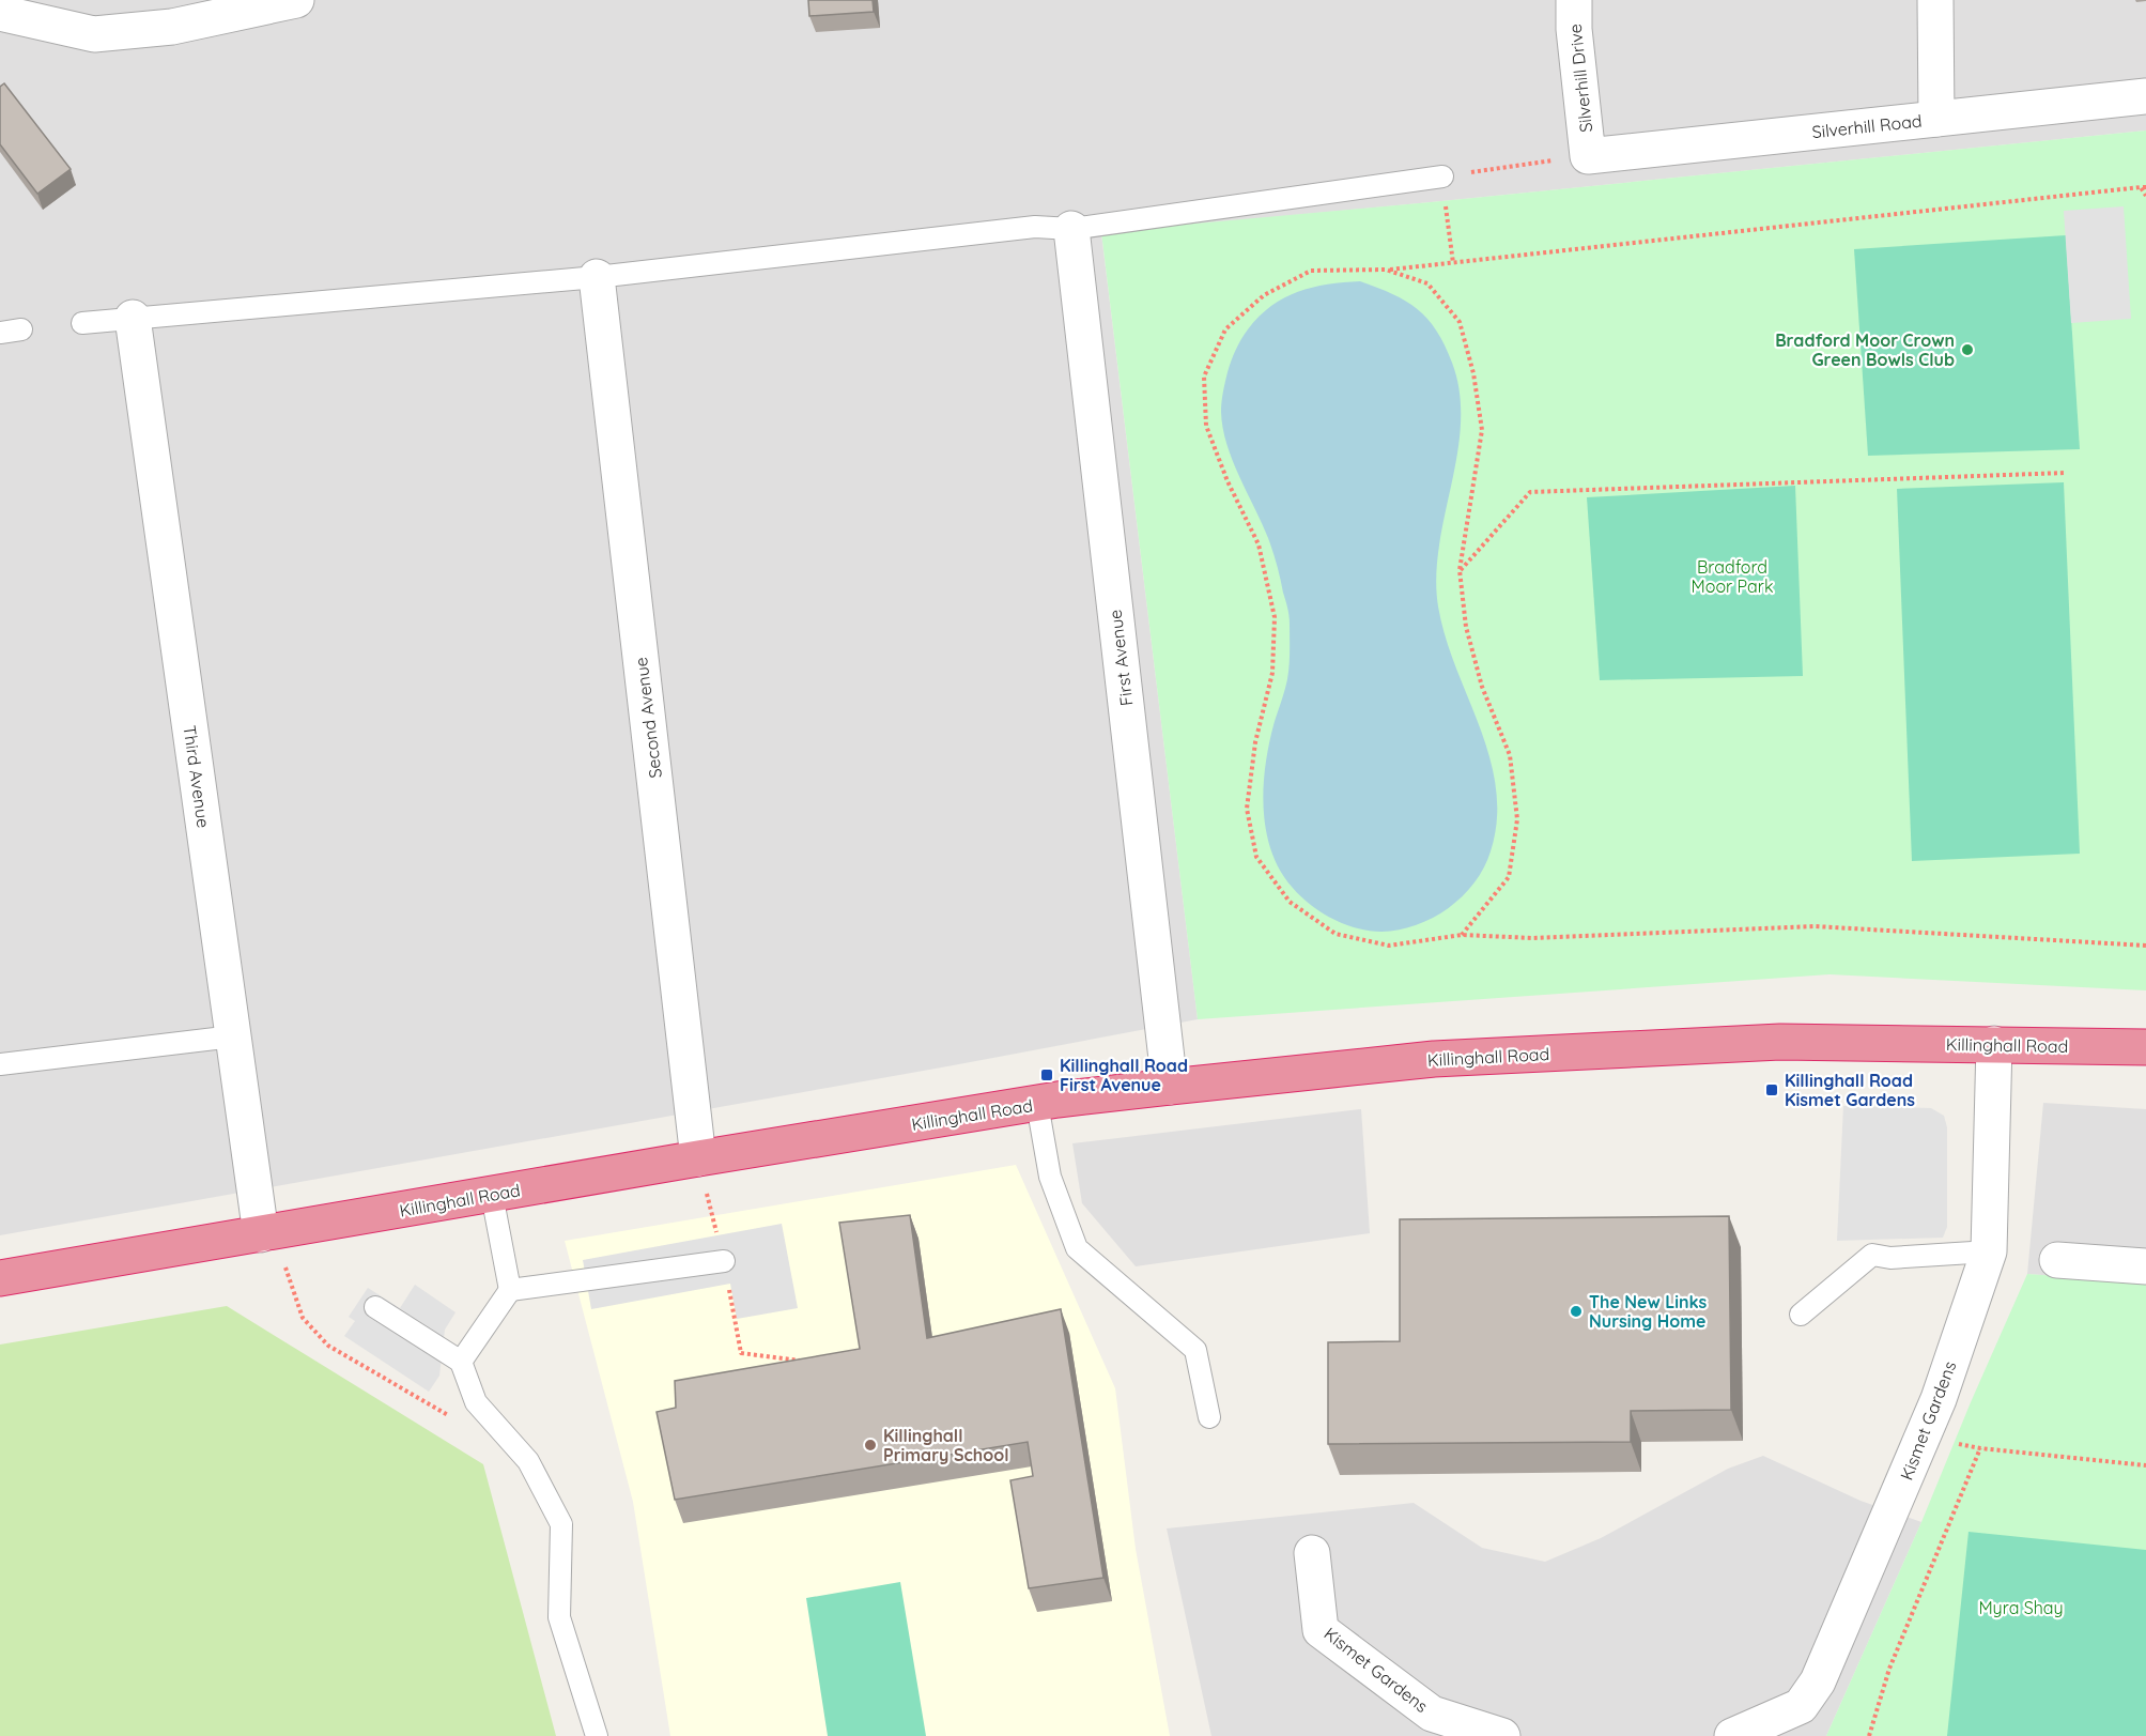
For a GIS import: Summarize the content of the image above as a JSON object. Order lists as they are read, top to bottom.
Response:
{
  "streets": {
    "highway": ["Killinghall Road"],
    "street": [
      "Silverhill Drive",
      "Silverhill Road",
      "First Avenue",
      "Second Avenue",
      "Third Avenue",
      "Kismet Gardens"
    ]
  },
  "crossings": [
    ["Silverhill Drive", "Silverhill Road"],
    ["First Avenue", "Killinghall Road"],
    ["Second Avenue", "Killinghall Road"],
    ["Third Avenue", "Killinghall Road"],
    ["Killinghall Road", "Kismet Gardens"]
  ],
  "parks": ["Bradford Moor Park", "Myra Shay"],
  "places": {
    "other": ["Bradford Moor Crown Green Bowls Club", "The New Links Nursing Home", "Killinghall Primary School"],
    "transit": ["Killinghall Road First Avenue", "Killinghall Road Kismet Gardens"]
  }
}
